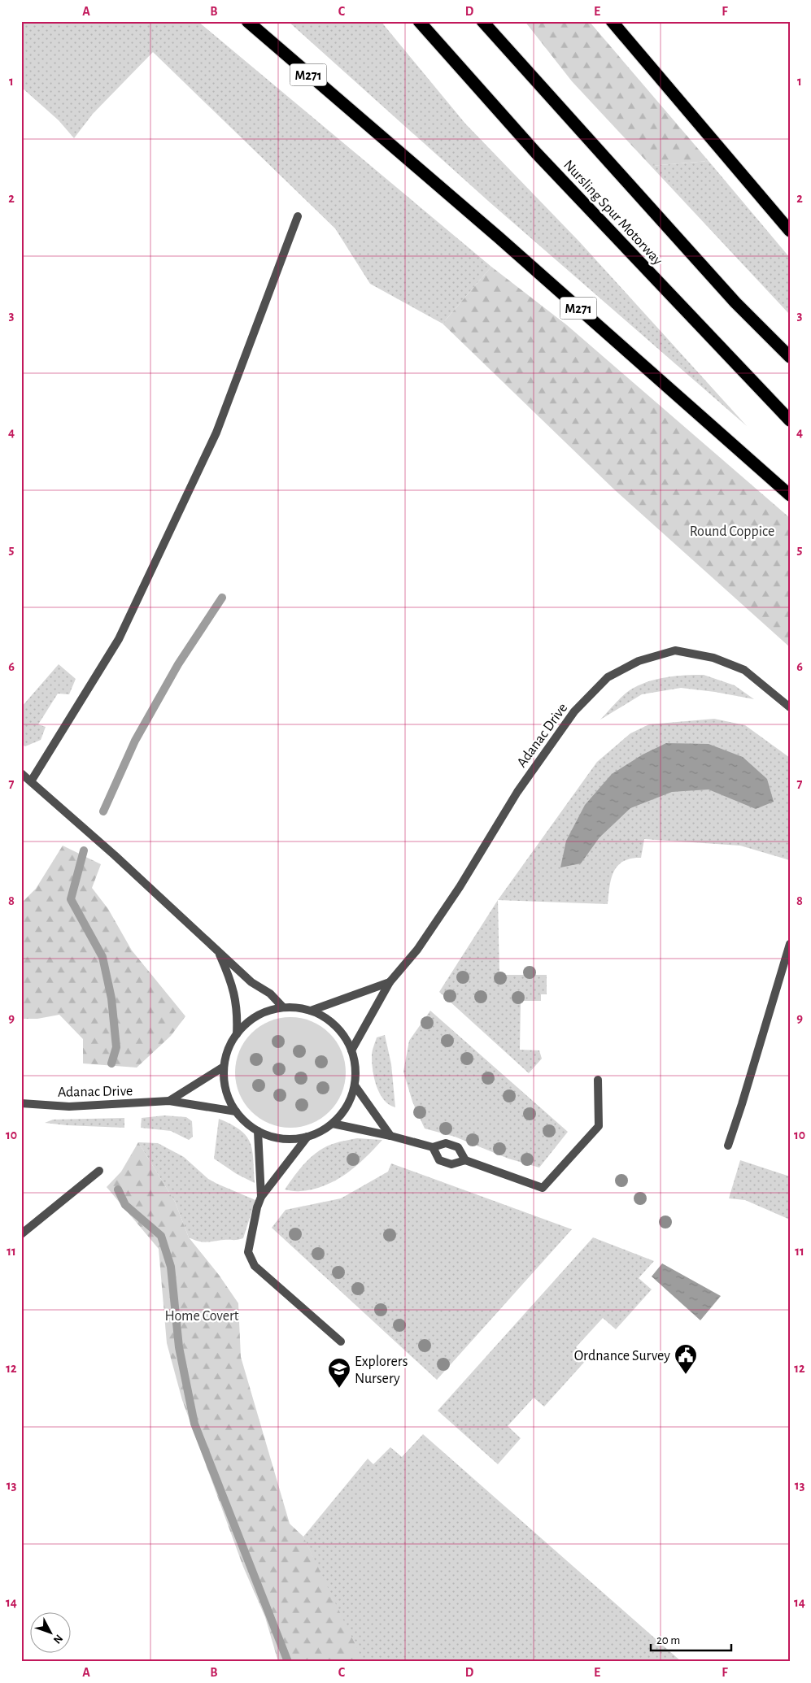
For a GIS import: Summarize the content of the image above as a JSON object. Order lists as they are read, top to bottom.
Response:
{
  "streets": {
    "highway": ["M271", "Nursling Spur Motorway"],
    "street": ["Adanac Drive"]
  },
  "parks": ["Round Coppice", "Home Covert"],
  "places": {
    "public building": ["Ordnance Survey"],
    "school or university": ["Explorers Nursery"]
  },
  "scale_bar": "20 m",
  "north": "bottom right",
  "grid": {
    "columns": [
      "A",
      "B",
      "C",
      "D",
      "E",
      "F"
    ],
    "rows": [
      "1",
      "2",
      "3",
      "4",
      "5",
      "6",
      "7",
      "8",
      "9",
      "10",
      "11",
      "12",
      "13",
      "14"
    ]
  }
}
